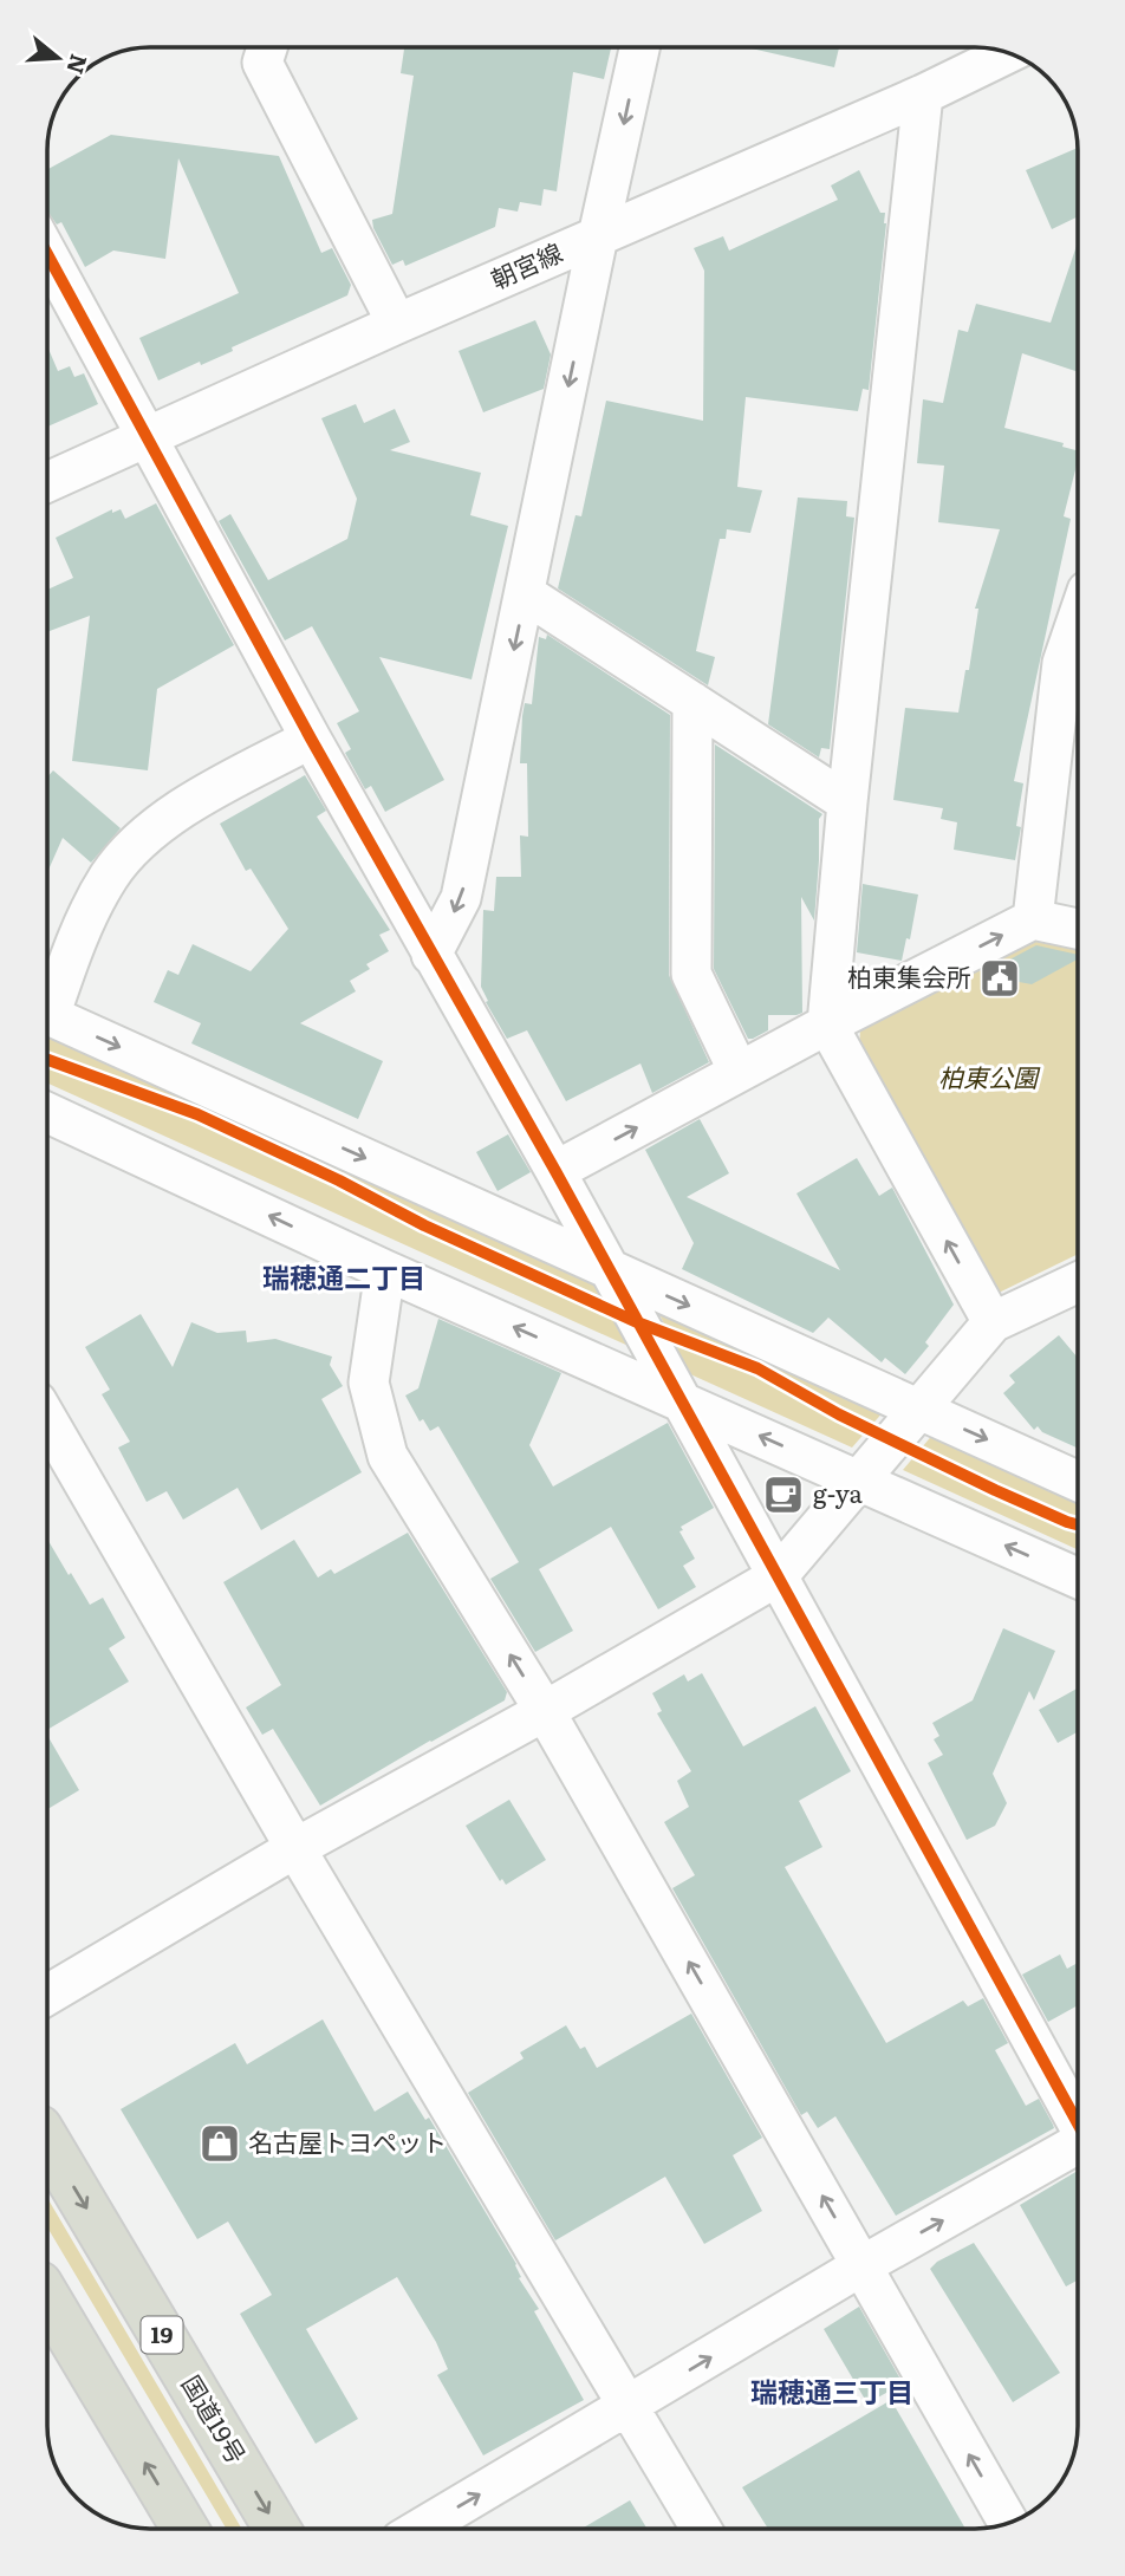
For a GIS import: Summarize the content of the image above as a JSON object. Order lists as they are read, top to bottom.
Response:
{
  "streets": {
    "highway": ["19", "国道19号"],
    "street": ["朝宮線"]
  },
  "districts": ["瑞穂通二丁目", "瑞穂通三丁目"],
  "parks": ["柏東公園"],
  "places": {
    "public building": ["柏東集会所"],
    "cafe": ["g-ya"],
    "shop": ["名古屋トヨペット"]
  },
  "north": "right"
}
